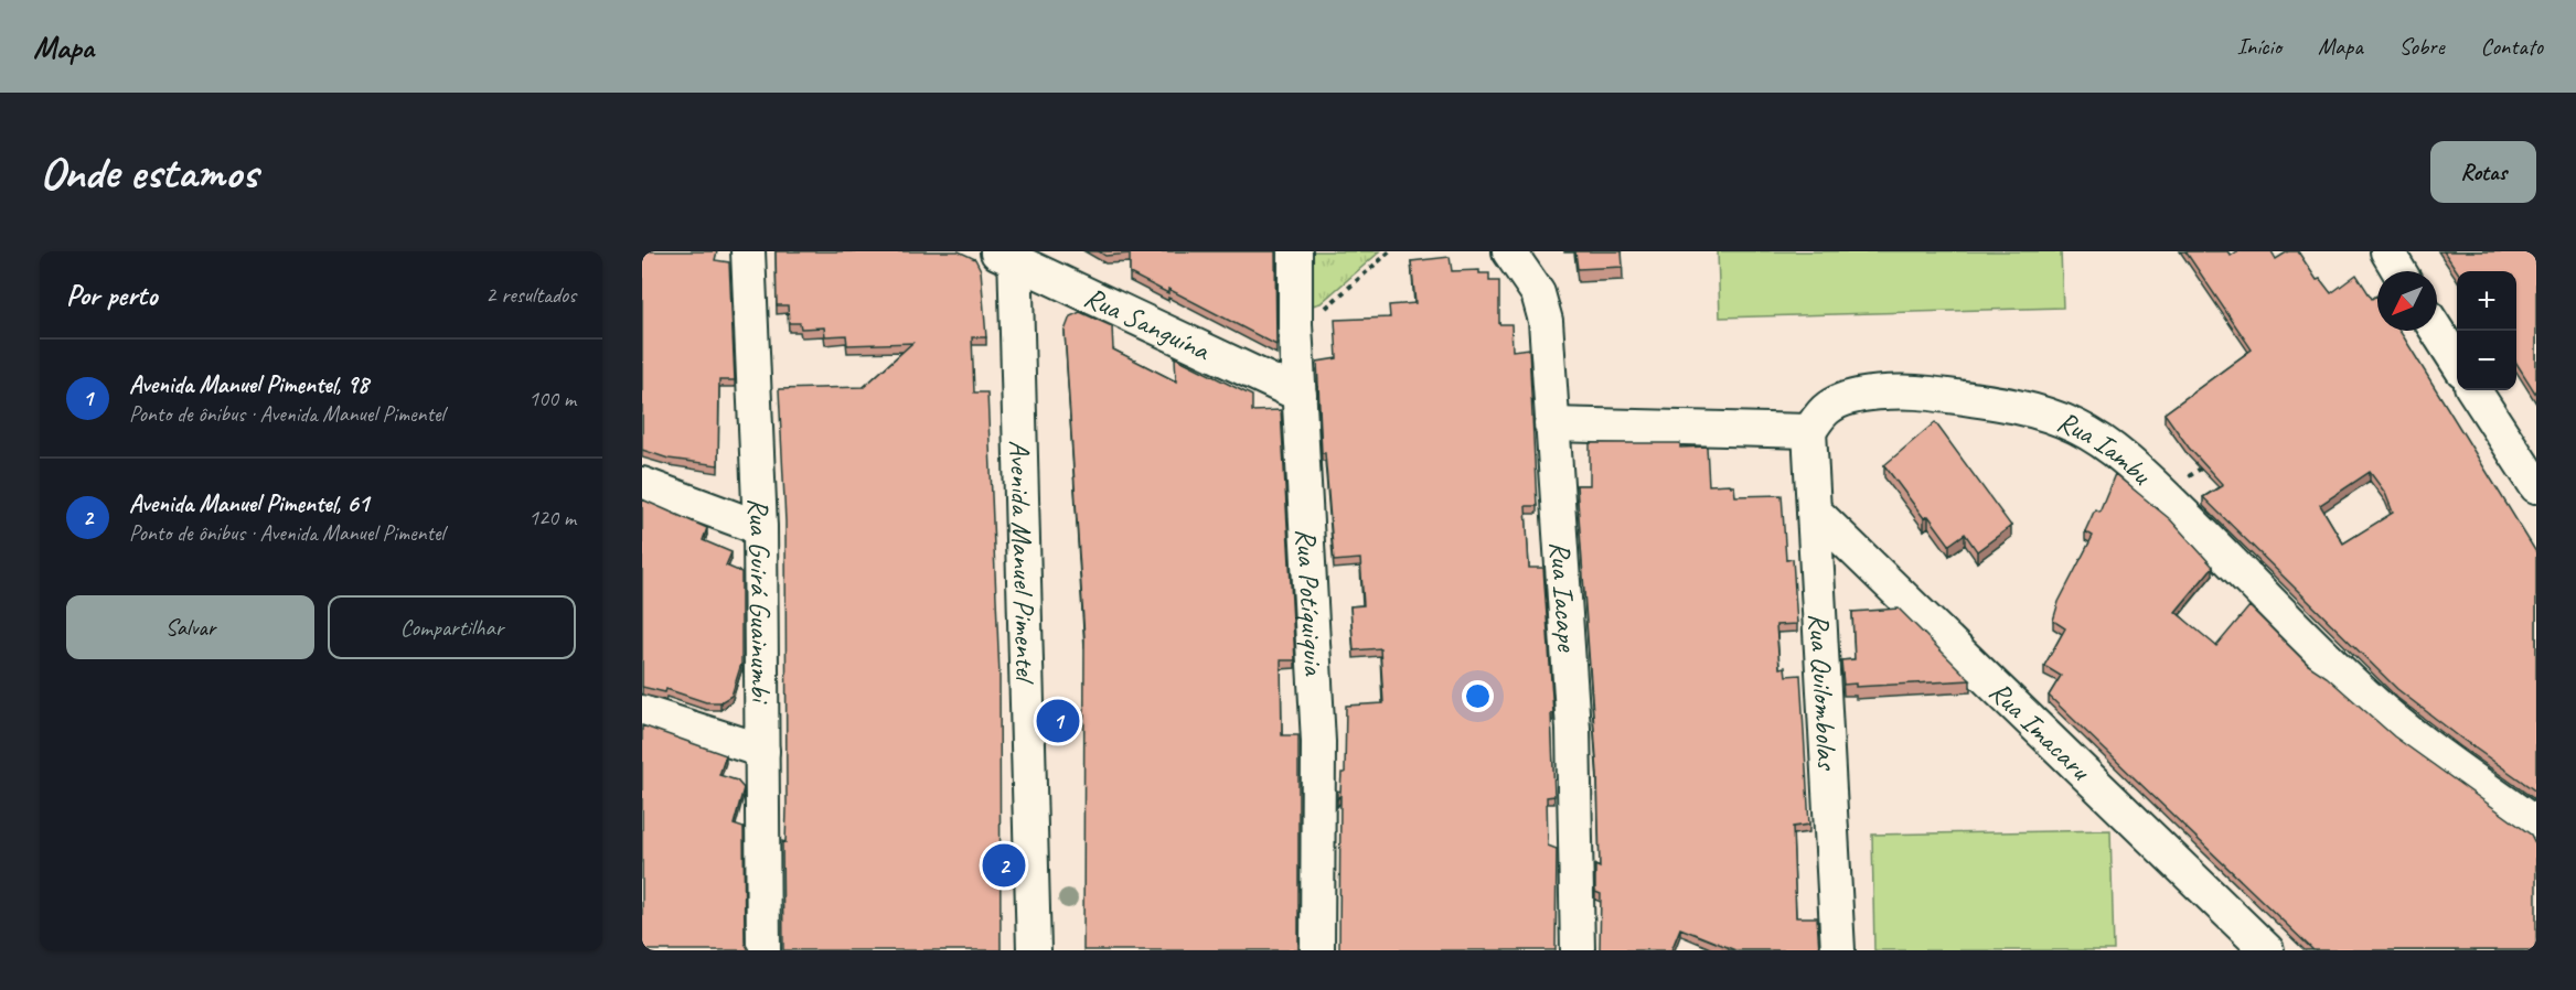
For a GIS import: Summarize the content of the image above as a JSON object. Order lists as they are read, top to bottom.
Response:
{
  "streets": {
    "street": [
      "Rua Sanguína",
      "Rua Iambu",
      "Avenida Manuel Pimentel",
      "Rua Iacape",
      "Rua Guirá Guainumbi",
      "Rua Potíquiquia",
      "Rua Quilombolas",
      "Rua Imacaru"
    ]
  },
  "crossings": [
    ["Rua Sanguína", "Avenida Manuel Pimentel"],
    ["Rua Sanguína", "Rua Potíquiquia"],
    ["Rua Iambu", "Rua Quilombolas"],
    ["Rua Quilombolas", "Rua Imacaru"]
  ],
  "north": "bottom left",
  "page": {
    "header": "Mapa",
    "nav": [
      "Início",
      "Mapa",
      "Sobre",
      "Contato"
    ],
    "buttons": [
      "Rotas",
      ["Salvar", "Compartilhar"]
    ],
    "title": "Onde estamos",
    "heading": ["Por perto", "2 resultados"],
    "map_buttons": ["+", "−"],
    "list": [
      {
        "mark": "1",
        "name": "Avenida Manuel Pimentel, 98",
        "note": "Ponto de ônibus · Avenida Manuel Pimentel",
        "value": "100 m"
      },
      {
        "mark": "2",
        "name": "Avenida Manuel Pimentel, 61",
        "note": "Ponto de ônibus · Avenida Manuel Pimentel",
        "value": "120 m"
      }
    ],
    "pins": ["1", "2"]
  }
}
